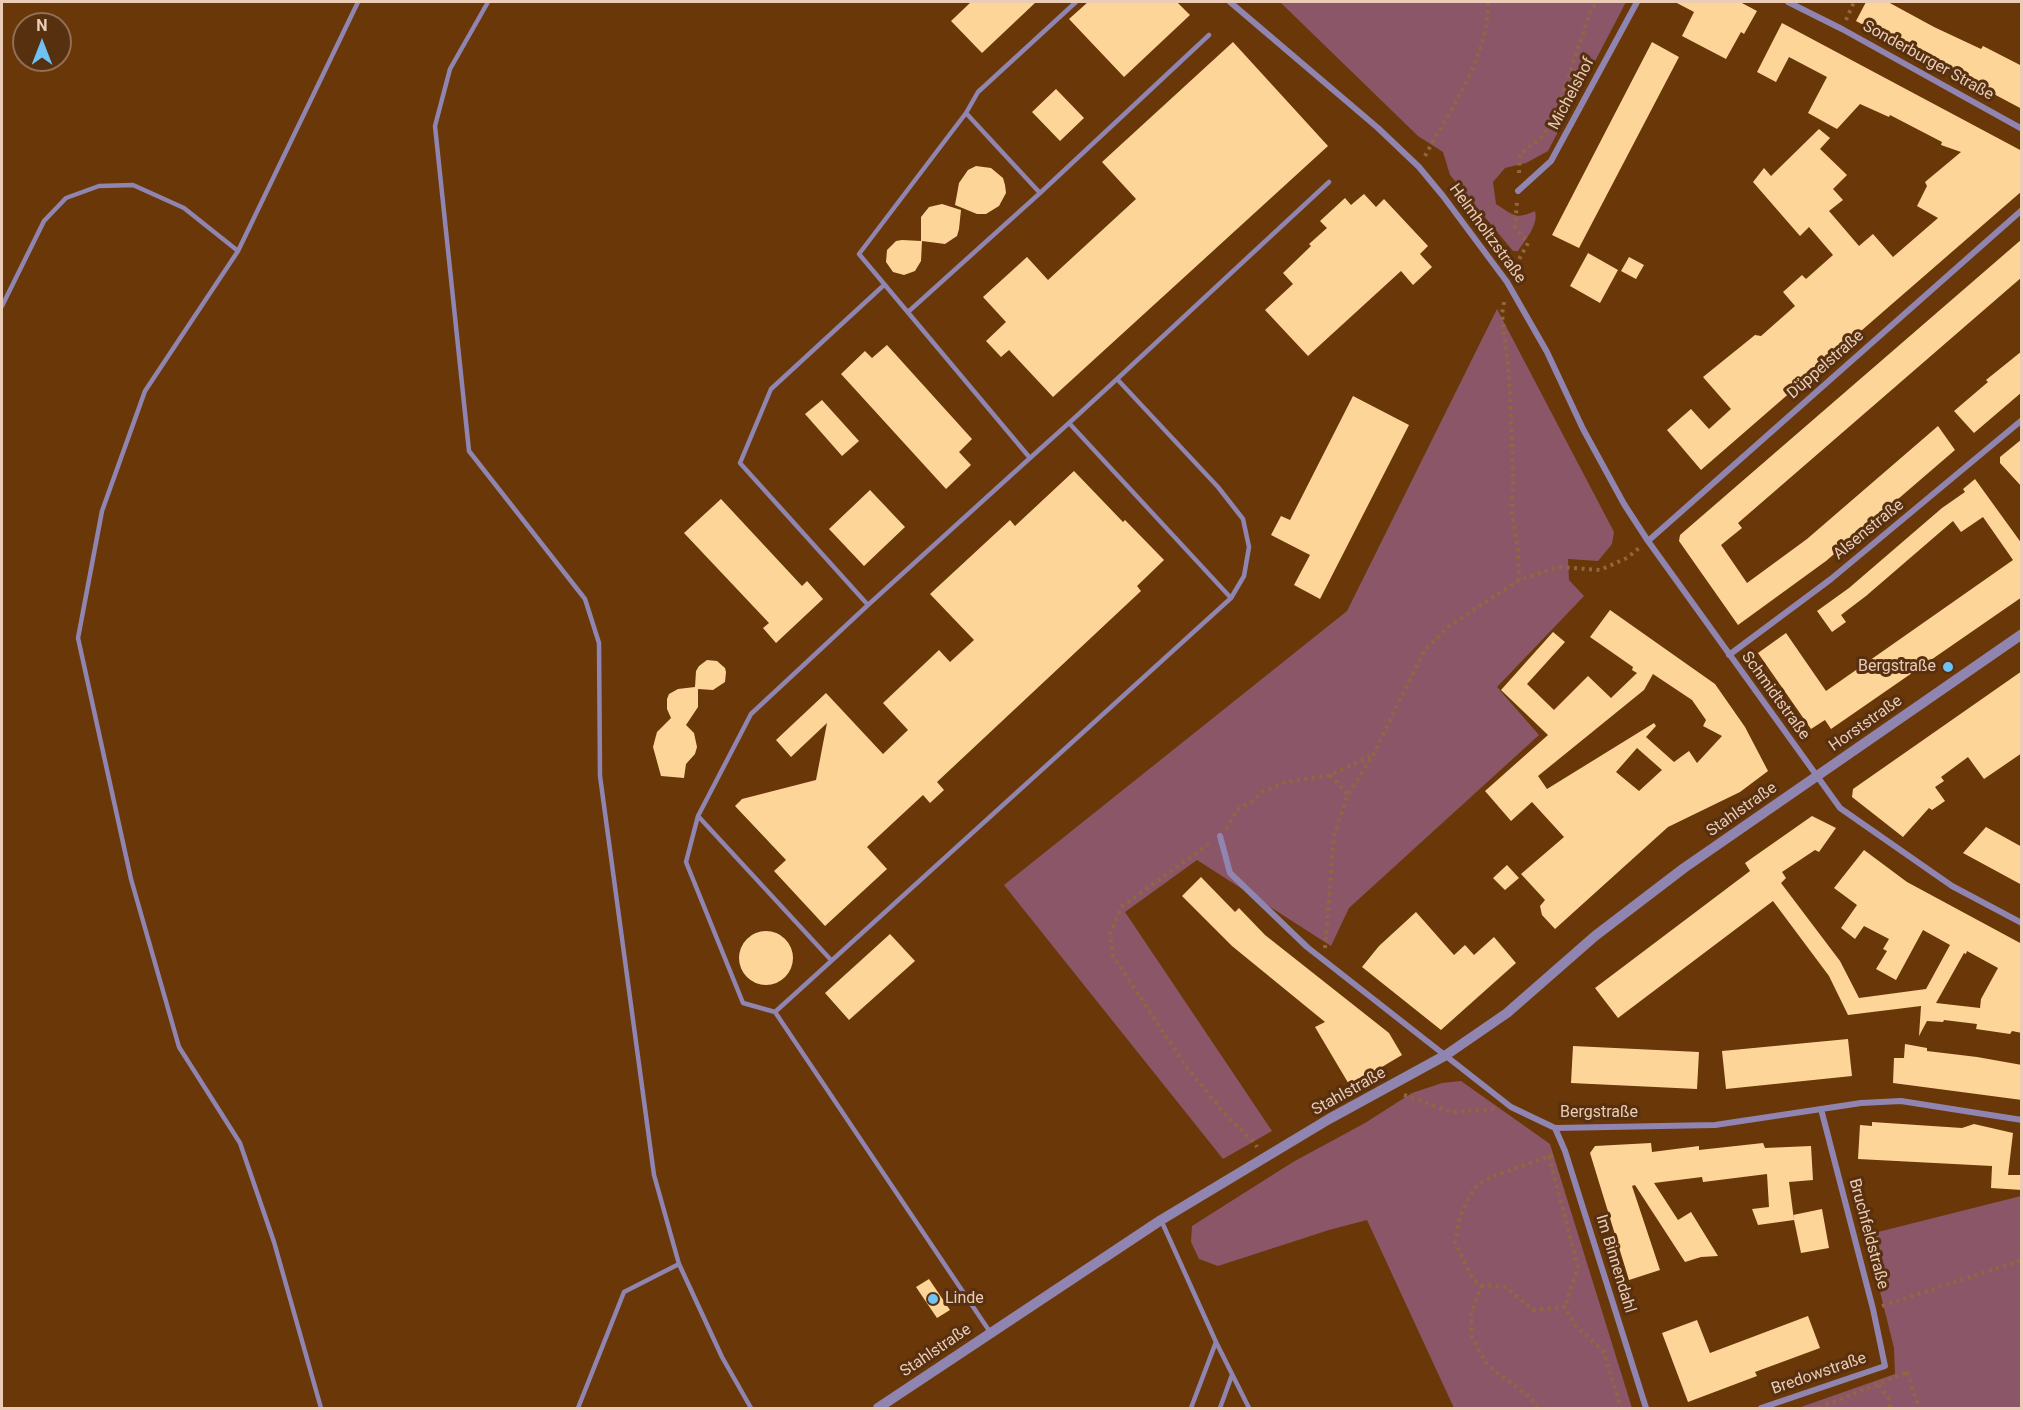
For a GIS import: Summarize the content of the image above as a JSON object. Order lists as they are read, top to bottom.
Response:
{
  "streets": {
    "street": [
      "Sonderburger Straße",
      "Michelshof",
      "Helmholtzstraße",
      "Düppelstraße",
      "Alsenstraße",
      "Schmidtstraße",
      "Horststraße",
      "Stahlstraße",
      "Bergstraße",
      "Bruchfeldstraße",
      "Im Binnendahl",
      "Bredowstraße"
    ]
  },
  "crossings": [
    ["Helmholtzstraße", "Düppelstraße"],
    ["Helmholtzstraße", "Schmidtstraße"],
    ["Düppelstraße", "Schmidtstraße"],
    ["Alsenstraße", "Schmidtstraße"],
    ["Schmidtstraße", "Horststraße"],
    ["Schmidtstraße", "Stahlstraße"],
    ["Horststraße", "Stahlstraße"],
    ["Stahlstraße", "Bergstraße"],
    ["Bergstraße", "Bruchfeldstraße"],
    ["Bergstraße", "Im Binnendahl"],
    ["Bruchfeldstraße", "Bredowstraße"]
  ],
  "places": ["Bergstraße", "Linde"],
  "north": "top"
}
